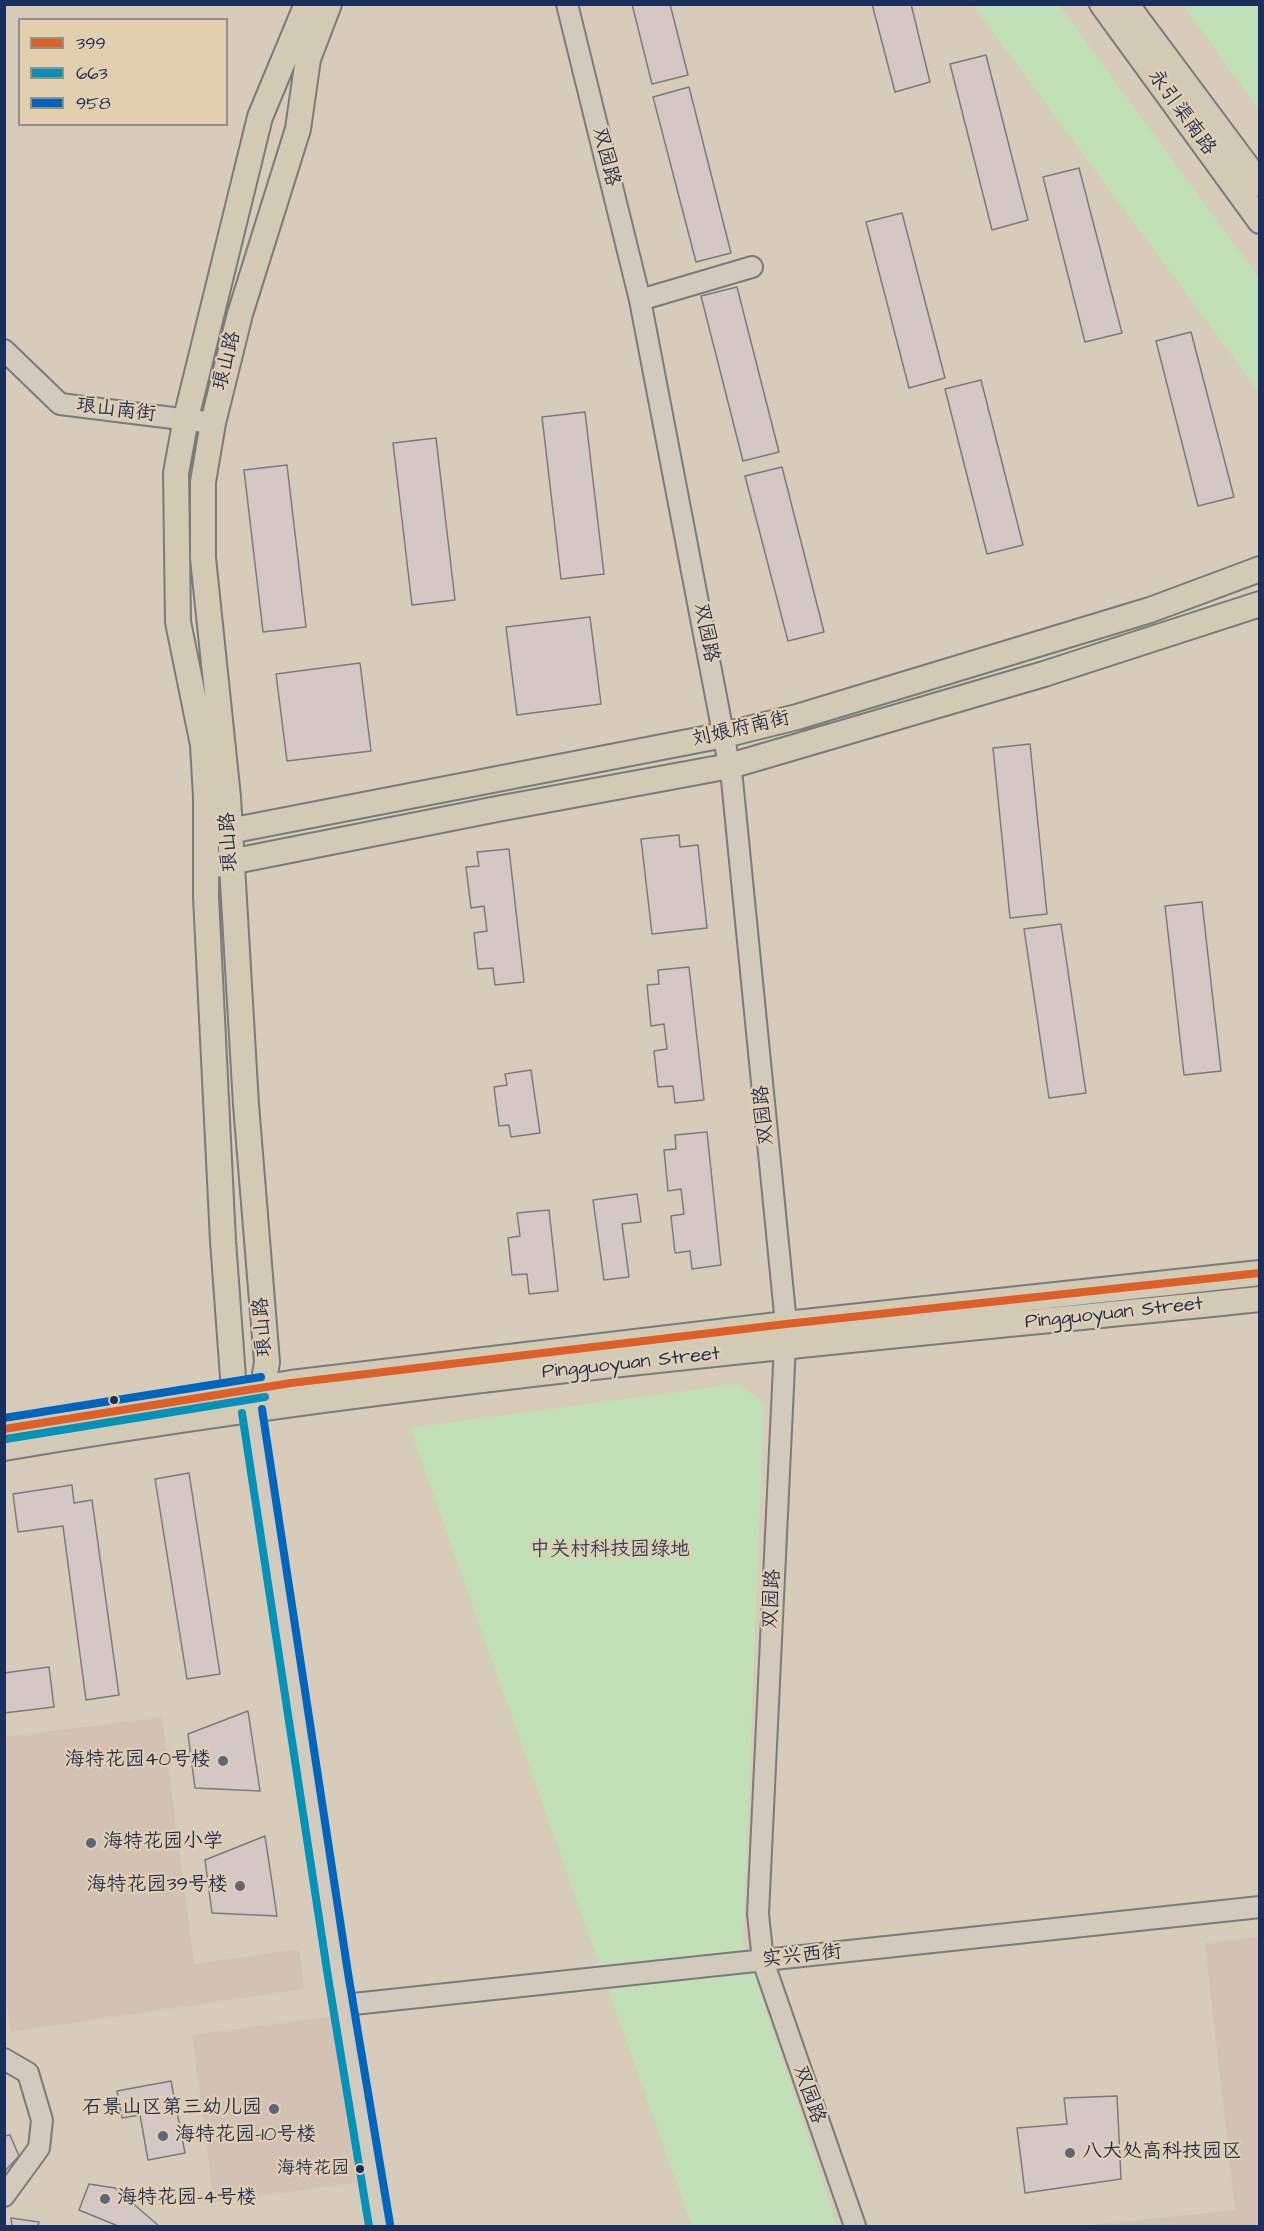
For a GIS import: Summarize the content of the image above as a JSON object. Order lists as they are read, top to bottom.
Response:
{
  "streets": {
    "main road": [
      "永引渠南路",
      "琅山路",
      "刘娘府南街",
      "Pingguoyuan Street"
    ],
    "street": ["双园路", "琅山南街", "实兴西街"]
  },
  "crossings": [
    ["双园路", "刘娘府南街"],
    ["双园路", "Pingguoyuan Street"],
    ["双园路", "实兴西街"],
    ["琅山路", "琅山南街"],
    ["琅山路", "刘娘府南街"],
    ["琅山路", "Pingguoyuan Street"]
  ],
  "parks": ["中关村科技园绿地"],
  "places": [
    "海特花园40号楼",
    "海特花园小学",
    "海特花园39号楼",
    "石景山区第三幼儿园",
    "海特花园-10号楼",
    "八大处高科技园区",
    "海特花园",
    "海特花园-4号楼"
  ],
  "lines": ["transit line 399", "transit line 958", "transit line 663"],
  "legend": ["399", "663", "958"]
}
